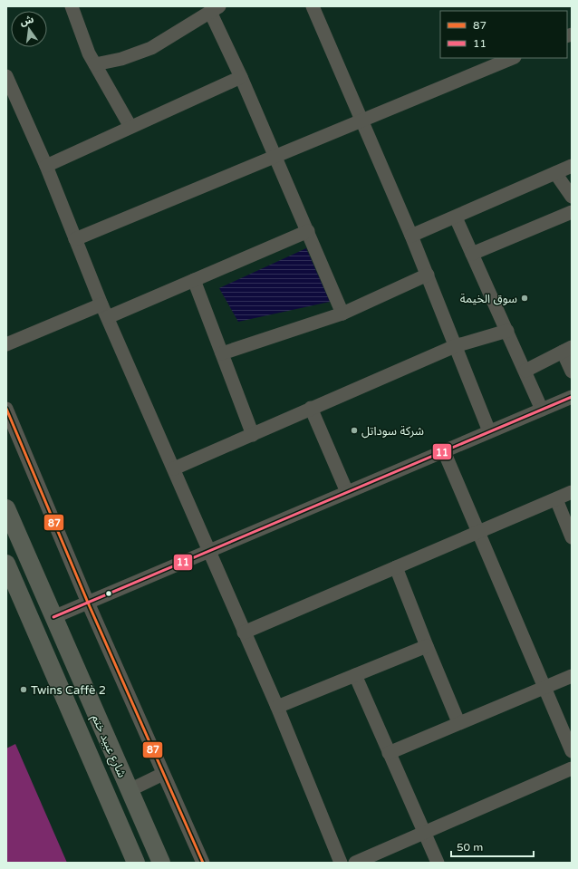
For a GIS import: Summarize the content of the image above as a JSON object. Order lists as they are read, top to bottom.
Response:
{
  "streets": {
    "main road": ["شارع عبيد ختم"]
  },
  "places": ["سوق الخيمة", "شركة سوداتل", "Twins Caffè 2"],
  "lines": ["transit line 11", "transit line 87"],
  "legend": ["87", "11"],
  "scale_bar": "50 m",
  "north": "top"
}
